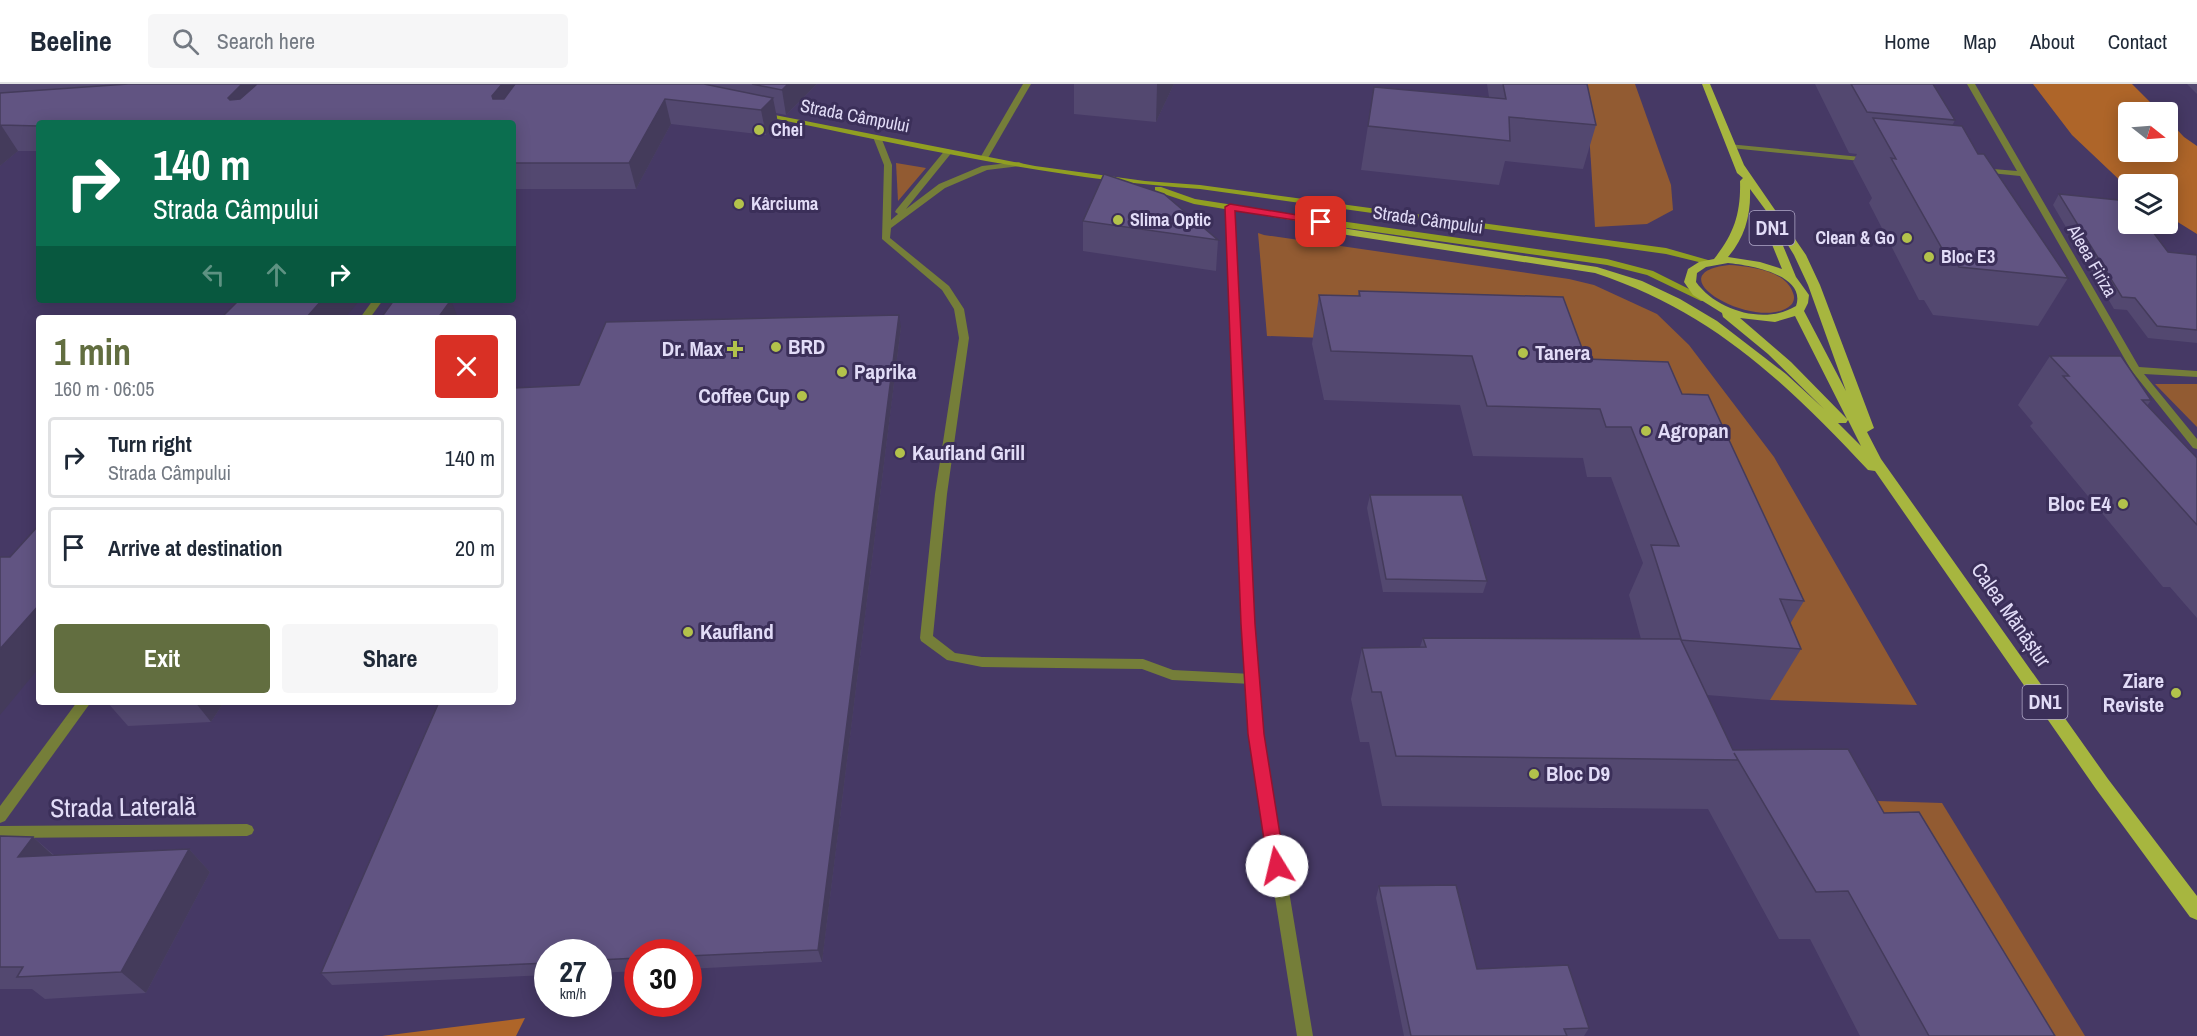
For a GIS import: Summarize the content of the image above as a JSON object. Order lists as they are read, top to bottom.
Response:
{
  "streets": {
    "main road": ["Strada Câmpului", "DN1", "Calea Mănăștur"],
    "street": ["Aleea Firiza", "Strada Laterală"]
  },
  "crossings": [
    ["Strada Câmpului", "DN1"],
    ["Strada Câmpului", "Calea Mănăștur"],
    ["DN1", "Calea Mănăștur"]
  ],
  "places": {
    "other": [
      "Chei",
      "Kârciuma",
      "Slima Optic",
      "Clean & Go",
      "Bloc E3",
      "BRD",
      "Tanera",
      "Paprika",
      "Coffee Cup",
      "Agropan",
      "Kaufland Grill",
      "Bloc E4",
      "Kaufland",
      "Ziare Reviste",
      "Bloc D9"
    ],
    "health": ["Dr. Max"]
  },
  "north": "right",
  "page": {
    "header": "Beeline",
    "search": "Search here",
    "nav": [
      "Home",
      "Map",
      "About",
      "Contact"
    ],
    "turn": ["140 m", "Strada Câmpului"],
    "heading": ["1 min", "160 m · 06:05"],
    "list": [
      {
        "name": "Turn right",
        "note": "Strada Câmpului",
        "value": "140 m"
      },
      {
        "name": "Arrive at destination",
        "value": "20 m"
      }
    ],
    "buttons": ["Exit", "Share"],
    "speed": "27 km/h",
    "limit": "30"
  }
}
